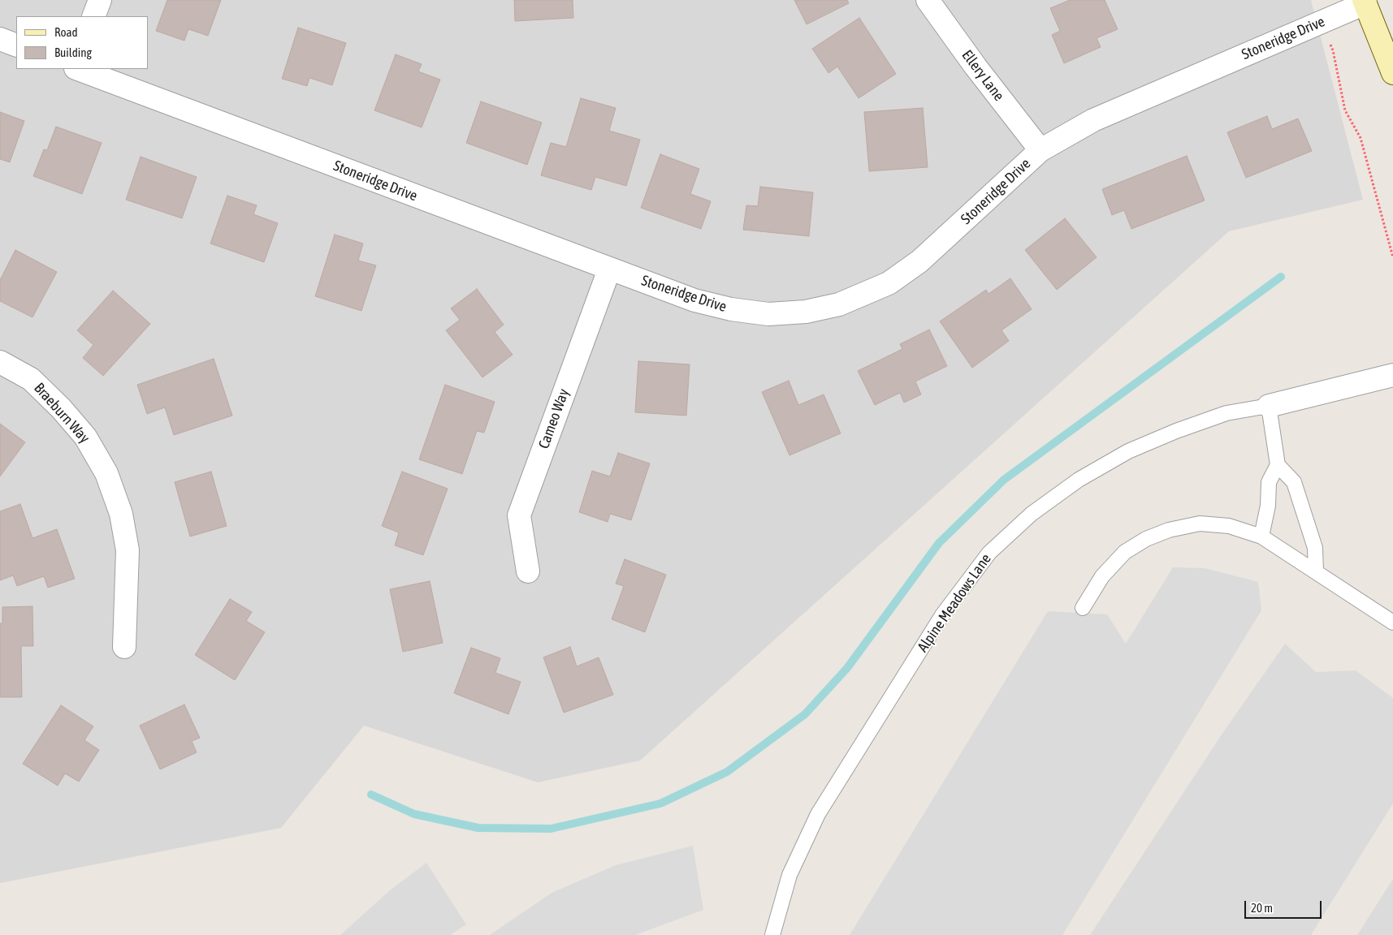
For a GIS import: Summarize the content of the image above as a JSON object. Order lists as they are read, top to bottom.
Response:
{
  "streets": {
    "street": [
      "Stoneridge Drive",
      "Ellery Lane",
      "Braeburn Way",
      "Cameo Way",
      "Alpine Meadows Lane"
    ]
  },
  "crossings": [
    ["Stoneridge Drive", "Ellery Lane"],
    ["Stoneridge Drive", "Cameo Way"]
  ],
  "legend": ["Road", "Building"],
  "scale_bar": "20 m"
}
